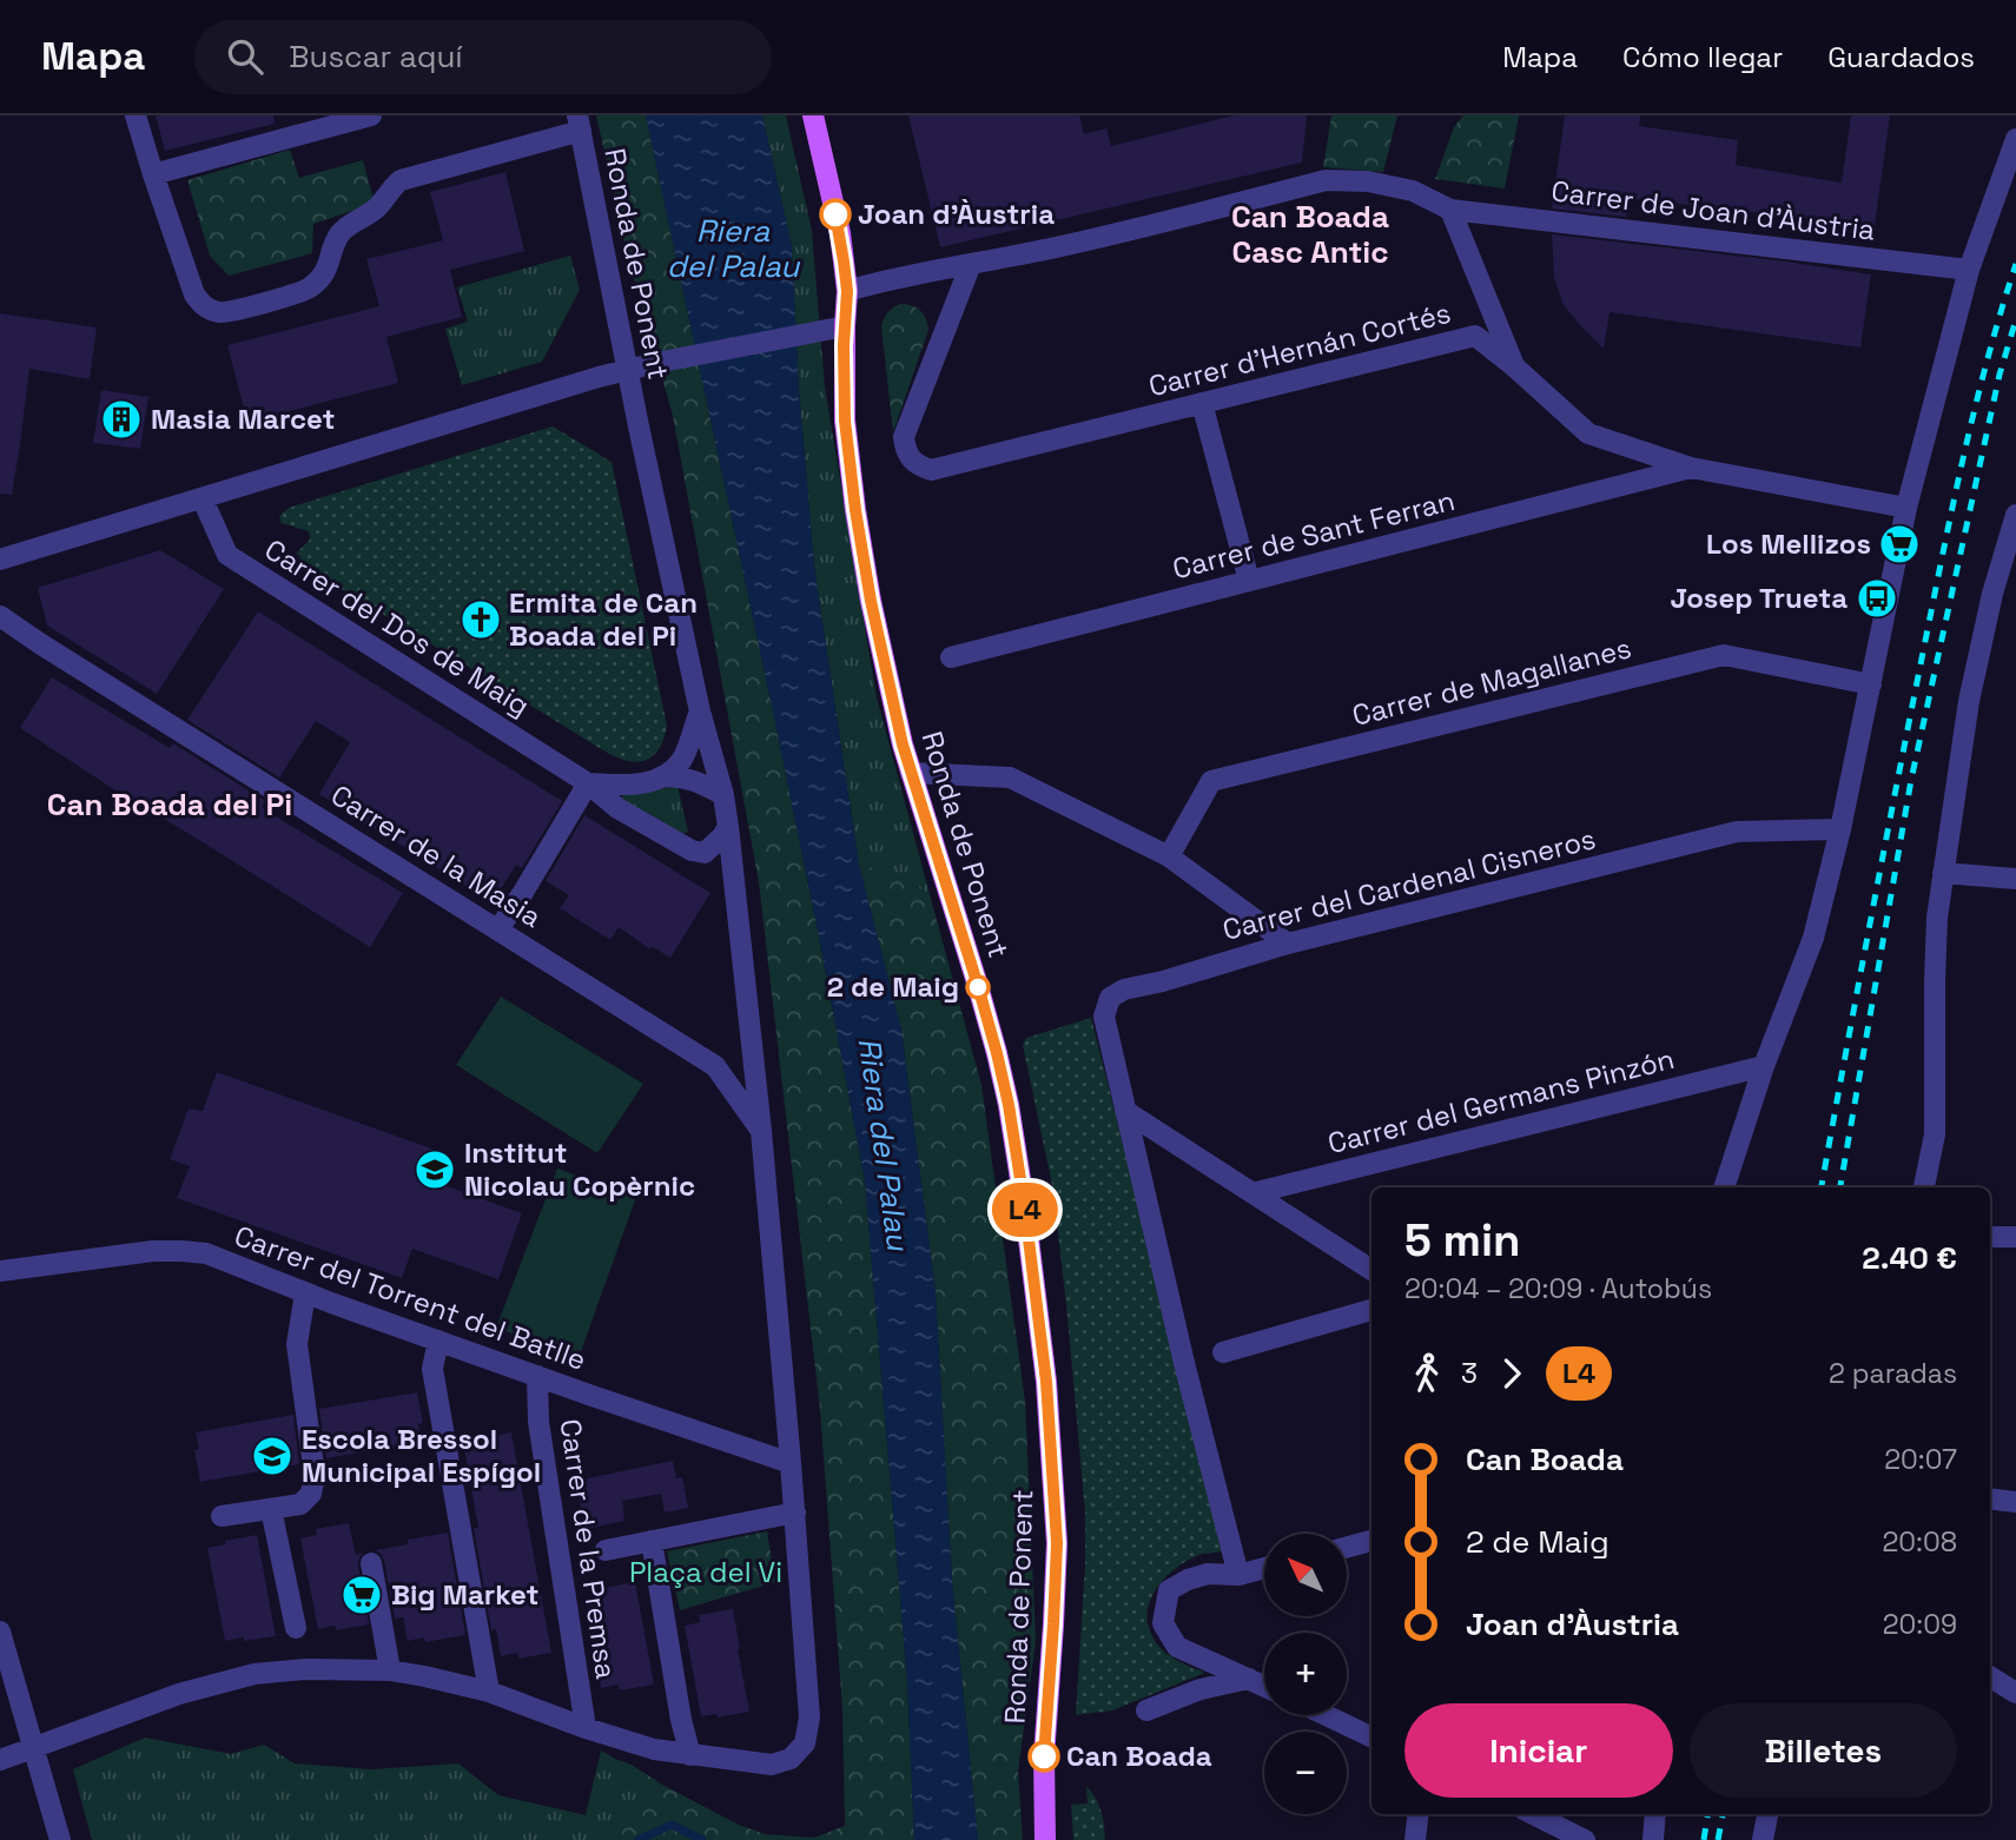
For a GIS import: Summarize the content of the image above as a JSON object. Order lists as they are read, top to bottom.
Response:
{
  "streets": {
    "main road": ["Ronda de Ponent"],
    "street": [
      "Carrer de Joan d'Àustria",
      "Carrer d'Hernán Cortés",
      "Carrer de Sant Ferran",
      "Carrer del Dos de Maig",
      "Carrer de Magallanes",
      "Carrer de la Masia",
      "Carrer del Cardenal Cisneros",
      "Carrer del Germans Pinzón",
      "Carrer del Torrent del Batlle",
      "Carrer de la Premsa"
    ]
  },
  "crossings": [
    ["Carrer de Joan d'Àustria", "Ronda de Ponent"],
    ["Carrer de Joan d'Àustria", "Carrer d'Hernán Cortés"],
    ["Ronda de Ponent", "Carrer del Dos de Maig"],
    ["Ronda de Ponent", "Carrer de la Masia"],
    ["Ronda de Ponent", "Carrer del Torrent del Batlle"],
    ["Carrer d'Hernán Cortés", "Carrer de Sant Ferran"],
    ["Carrer del Torrent del Batlle", "Carrer de la Premsa"]
  ],
  "districts": ["Can Boada Casc Antic", "Can Boada del Pi"],
  "water": ["Riera del Palau"],
  "parks": ["Plaça del Vi"],
  "places": {
    "other": ["Joan d'Àustria", "2 de Maig", "Can Boada"],
    "building": ["Masia Marcet"],
    "supermarket": ["Los Mellizos", "Big Market"],
    "bus stop": ["Josep Trueta"],
    "church": ["Ermita de Can Boada del Pi"],
    "school or university": ["Institut Nicolau Copèrnic", "Escola Bressol Municipal Espígol"]
  },
  "lines": ["bus line L4"],
  "north": "top left",
  "page": {
    "header": "Mapa",
    "search": "Buscar aquí",
    "nav": ["Mapa", "Cómo llegar", "Guardados"],
    "on_map": "L4",
    "heading": ["5 min", "20:04 – 20:09 · Autobús", "2.40 €"],
    "legs": ["3", "L4", "2 paradas"],
    "list": [
      {
        "name": "Can Boada",
        "value": "20:07"
      },
      {
        "name": "2 de Maig",
        "value": "20:08"
      },
      {
        "name": "Joan d'Àustria",
        "value": "20:09"
      }
    ],
    "map_buttons": ["+", "−"],
    "buttons": ["Iniciar", "Billetes"]
  }
}
